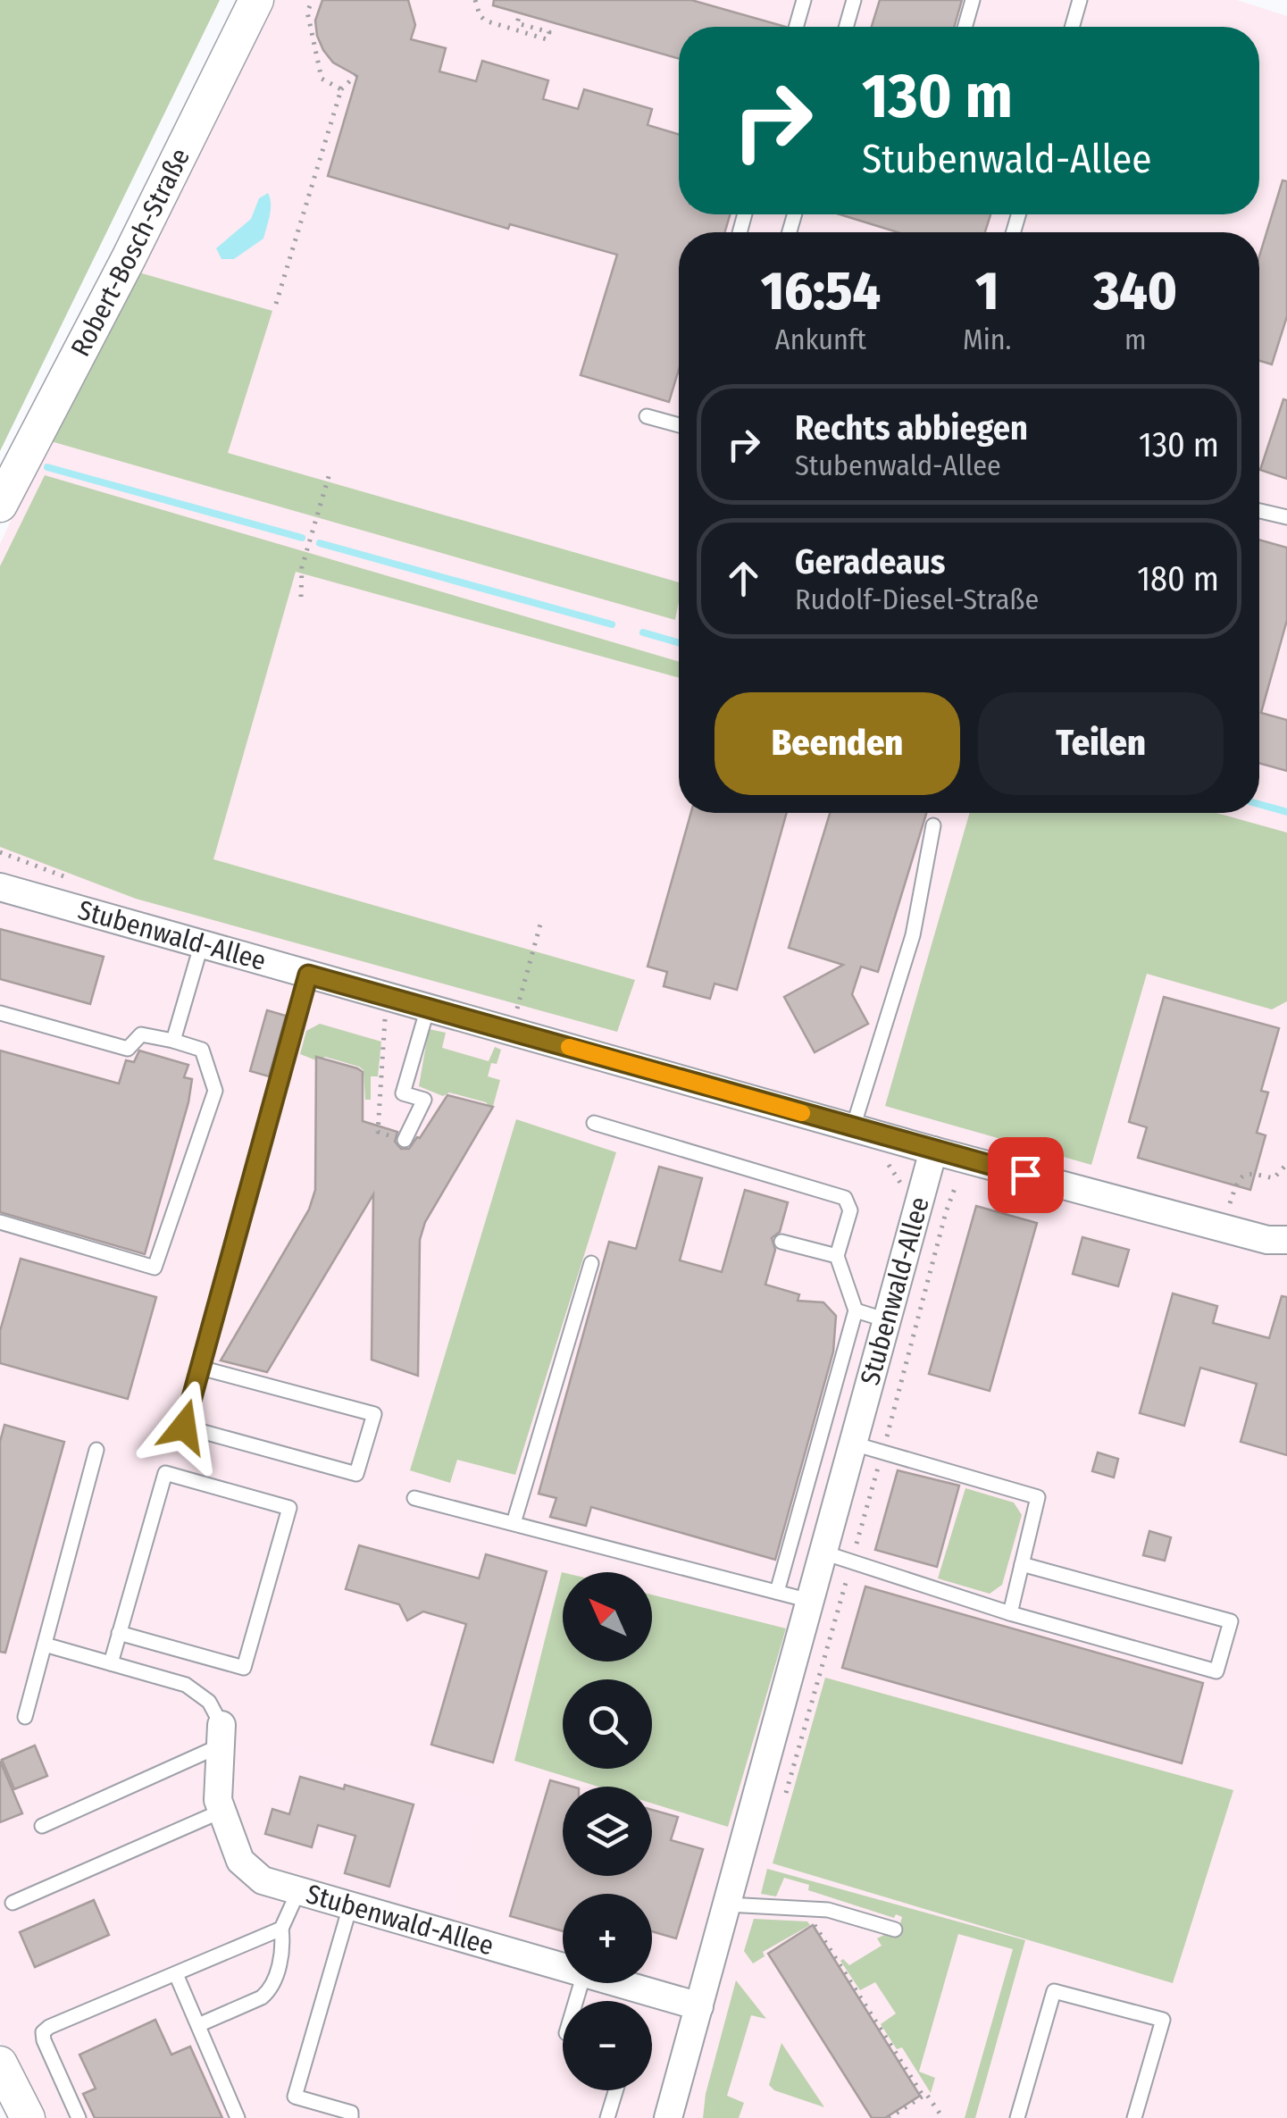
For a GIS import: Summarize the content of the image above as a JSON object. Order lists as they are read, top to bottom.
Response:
{
  "streets": {
    "street": ["Robert-Bosch-Straße", "Stubenwald-Allee"]
  },
  "north": "top left",
  "page": {
    "turn": ["130 m", "Stubenwald-Allee"],
    "eta": [
      "16:54",
      "Ankunft",
      "1",
      "Min.",
      "340",
      "m"
    ],
    "list": [
      {
        "name": "Rechts abbiegen",
        "note": "Stubenwald-Allee",
        "value": "130 m"
      },
      {
        "name": "Geradeaus",
        "note": "Rudolf-Diesel-Straße",
        "value": "180 m"
      }
    ],
    "buttons": ["Beenden", "Teilen"],
    "map_buttons": ["+", "−"]
  }
}
